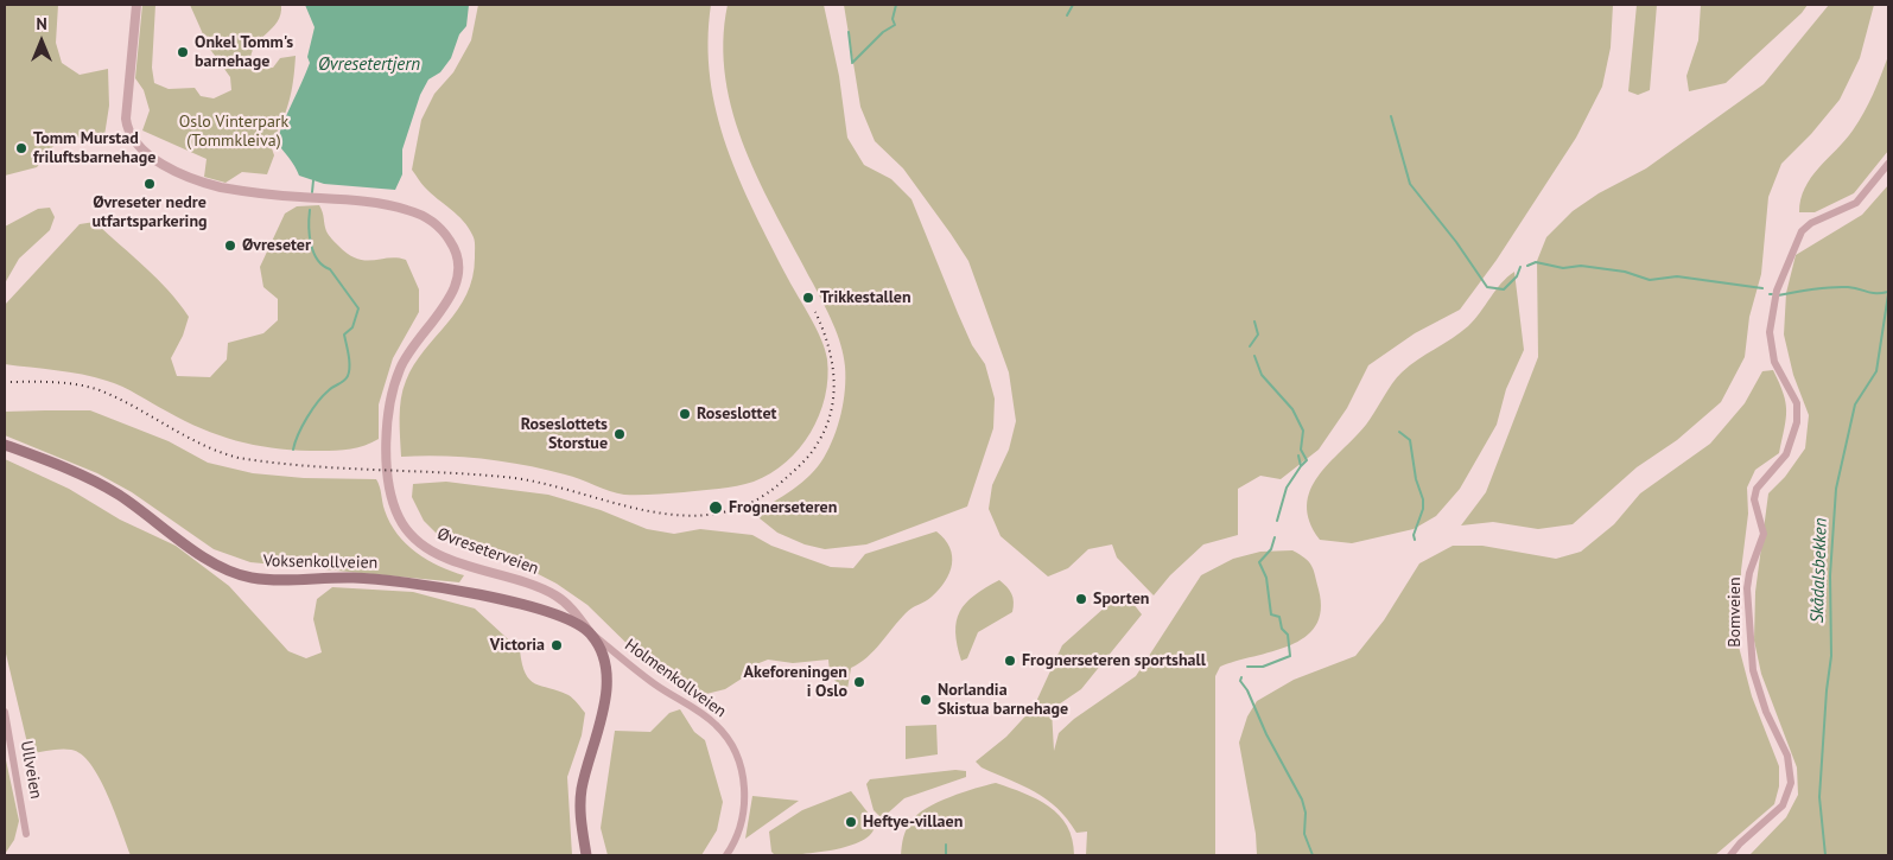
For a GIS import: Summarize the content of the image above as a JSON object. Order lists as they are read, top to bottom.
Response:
{
  "streets": {
    "main road": ["Øvreseterveien", "Voksenkollveien"],
    "street": ["Bomveien", "Holmenkollveien", "Ullveien"]
  },
  "crossings": [
    ["Øvreseterveien", "Voksenkollveien"],
    ["Øvreseterveien", "Holmenkollveien"],
    ["Voksenkollveien", "Holmenkollveien"]
  ],
  "water": ["Øvresetertjern", "Skådalsbekken"],
  "parks": ["Oslo Vinterpark (Tommkleiva)"],
  "places": [
    "Onkel Tomm's barnehage",
    "Tomm Murstad friluftsbarnehage",
    "Øvreseter nedre utfartsparkering",
    "Øvreseter",
    "Trikkestallen",
    "Roseslottet",
    "Roseslottets Storstue",
    "Frognerseteren",
    "Sporten",
    "Victoria",
    "Frognerseteren sportshall",
    "Akeforeningen i Oslo",
    "Norlandia Skistua barnehage",
    "Heftye-villaen"
  ],
  "north": "top"
}
